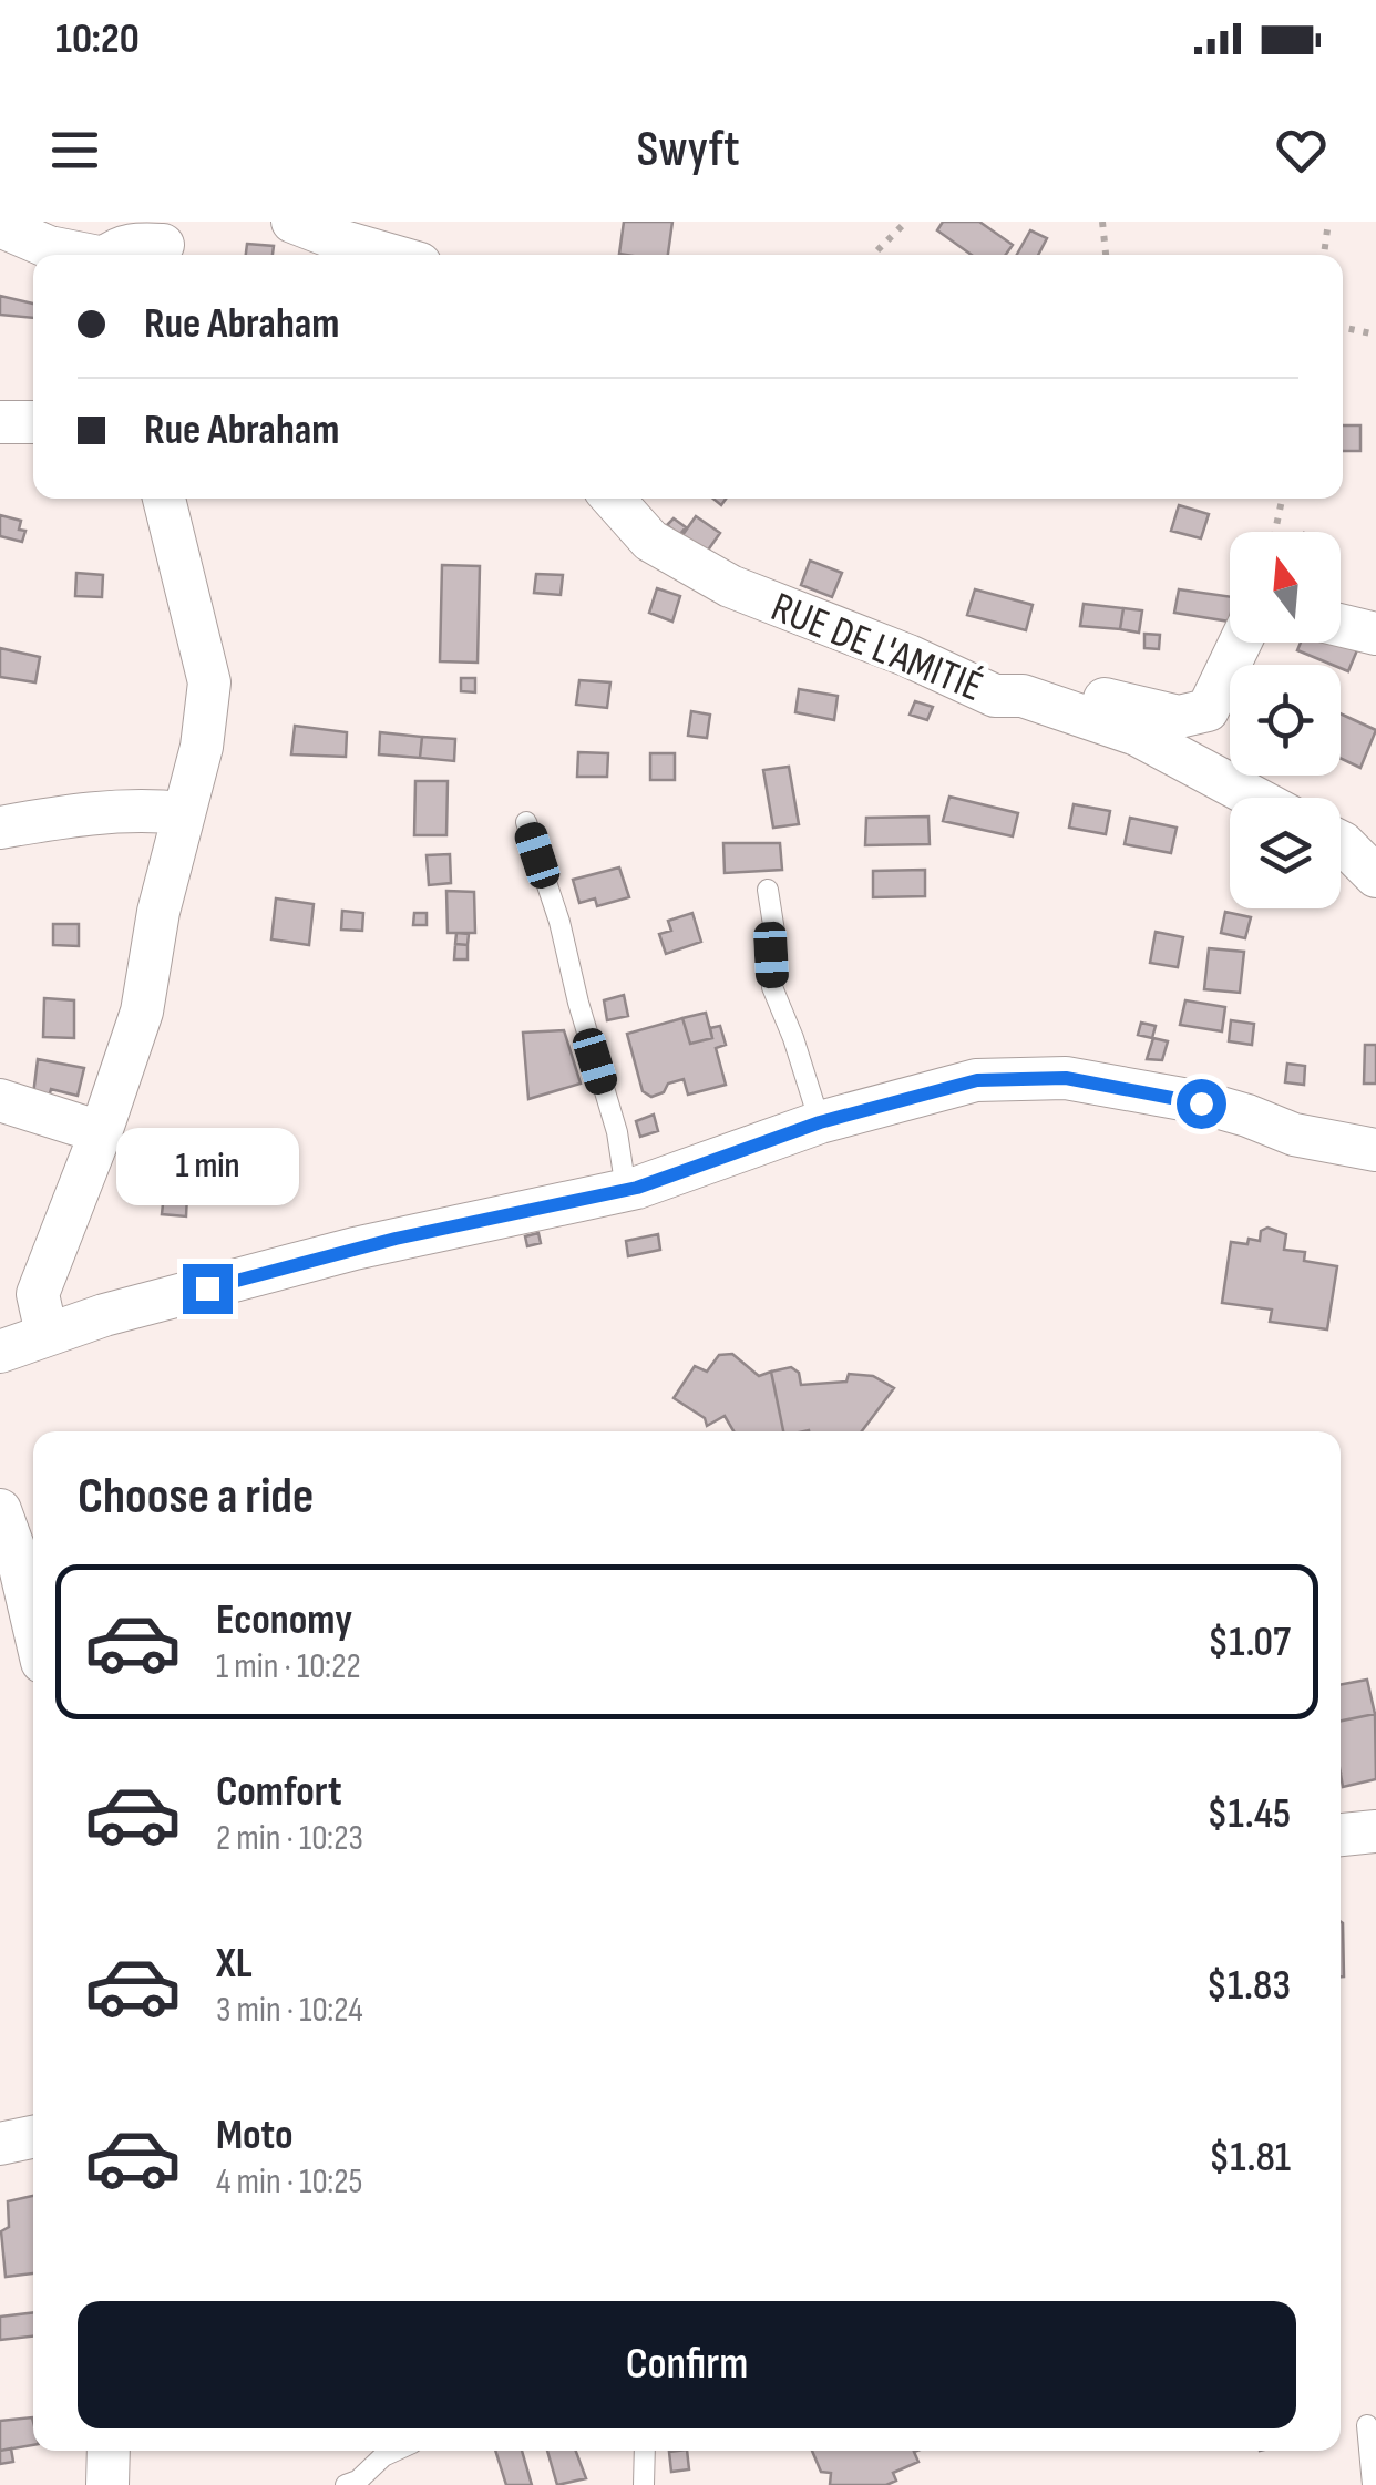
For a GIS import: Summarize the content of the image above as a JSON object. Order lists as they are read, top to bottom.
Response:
{
  "streets": {
    "street": ["RUE DE L'AMITIÉ"]
  },
  "north": "top",
  "page": {
    "status": "10:20",
    "header": "Swyft",
    "banner": ["Rue Abraham", "Rue Abraham"],
    "bubble": "1 min",
    "heading": "Choose a ride",
    "list": [
      {
        "name": "Economy",
        "note": "1 min · 10:22",
        "value": "$1.07"
      },
      {
        "name": "Comfort",
        "note": "2 min · 10:23",
        "value": "$1.45"
      },
      {
        "name": "XL",
        "note": "3 min · 10:24",
        "value": "$1.83"
      },
      {
        "name": "Moto",
        "note": "4 min · 10:25",
        "value": "$1.81"
      }
    ],
    "buttons": "Confirm"
  }
}
